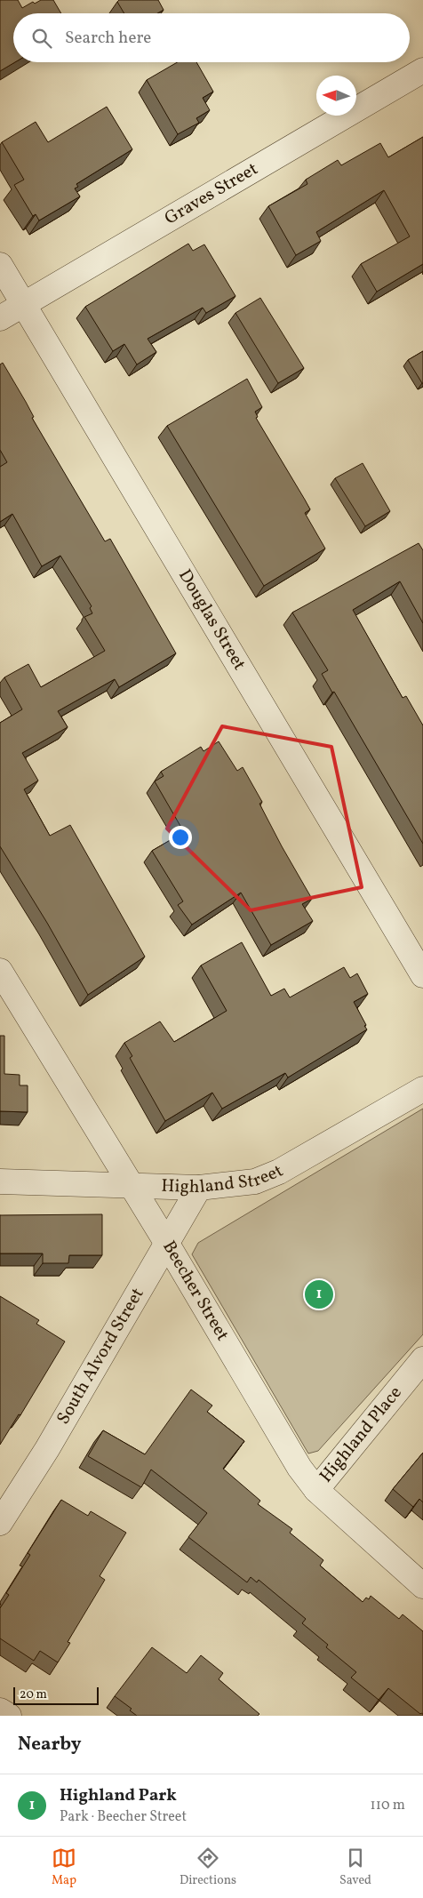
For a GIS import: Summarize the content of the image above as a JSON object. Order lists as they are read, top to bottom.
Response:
{
  "streets": {
    "street": [
      "Graves Street",
      "Douglas Street",
      "Highland Street",
      "Beecher Street",
      "South Alvord Street",
      "Highland Place"
    ]
  },
  "crossings": [
    ["Graves Street", "Douglas Street"],
    ["Highland Street", "Beecher Street"],
    ["Highland Street", "South Alvord Street"],
    ["Beecher Street", "South Alvord Street"],
    ["Beecher Street", "Highland Place"]
  ],
  "scale_bar": "20 m",
  "north": "left",
  "page": {
    "search": "Search here",
    "pins": "1",
    "scale": "20 m",
    "heading": "Nearby",
    "list": [
      {
        "mark": "1",
        "name": "Highland Park",
        "note": "Park · Beecher Street",
        "value": "110 m"
      }
    ],
    "nav": ["Map", "Directions", "Saved"]
  }
}
